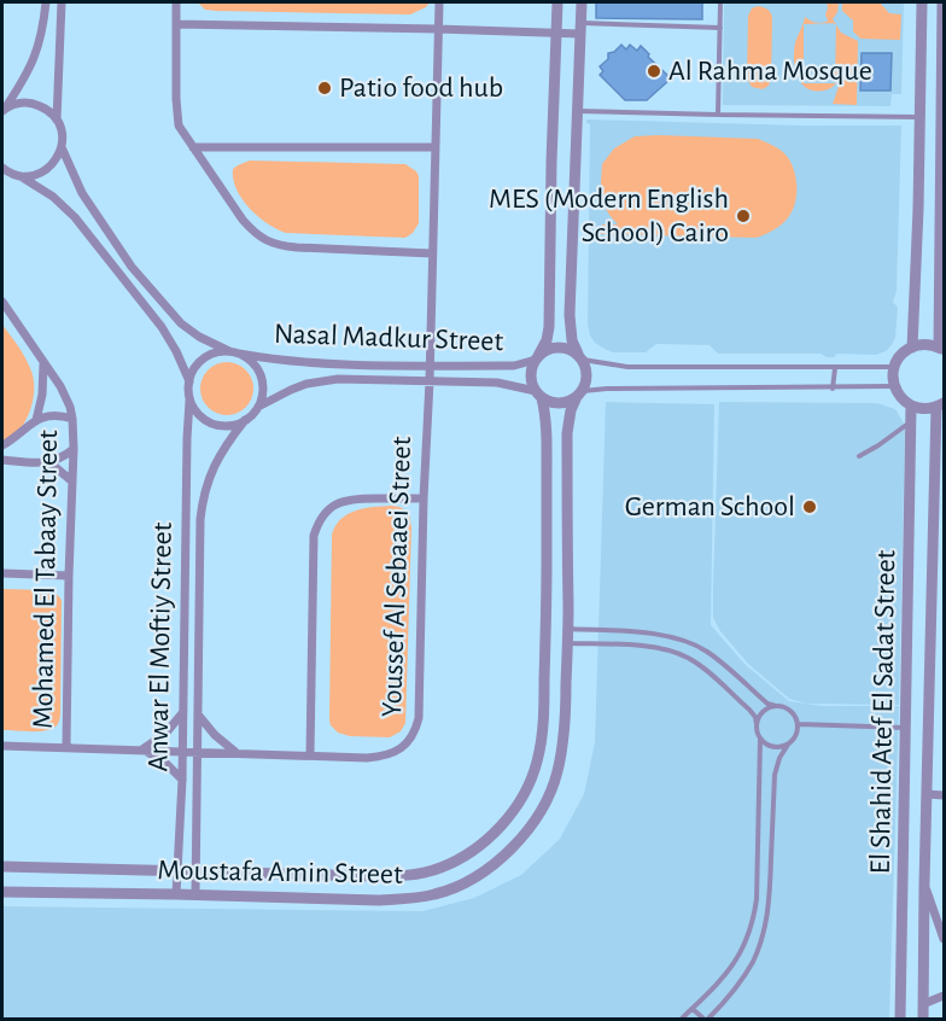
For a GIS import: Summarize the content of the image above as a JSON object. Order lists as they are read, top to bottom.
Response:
{
  "streets": {
    "street": [
      "Nasal Madkur Street",
      "Youssef Al Sebaaei Street",
      "Mohamed El Tabaay Street",
      "Anwar El Moftiy Street",
      "El Shahid Atef El Sadat Street",
      "Moustafa Amin Street"
    ]
  },
  "crossings": [
    ["Nasal Madkur Street", "Youssef Al Sebaaei Street"],
    ["Nasal Madkur Street", "Anwar El Moftiy Street"],
    ["Nasal Madkur Street", "Moustafa Amin Street"],
    ["Youssef Al Sebaaei Street", "Mohamed El Tabaay Street"],
    ["Youssef Al Sebaaei Street", "Anwar El Moftiy Street"],
    ["Anwar El Moftiy Street", "Moustafa Amin Street"]
  ],
  "places": [
    "Al Rahma Mosque",
    "Patio food hub",
    "MES (Modern English School) Cairo",
    "German School"
  ]
}
